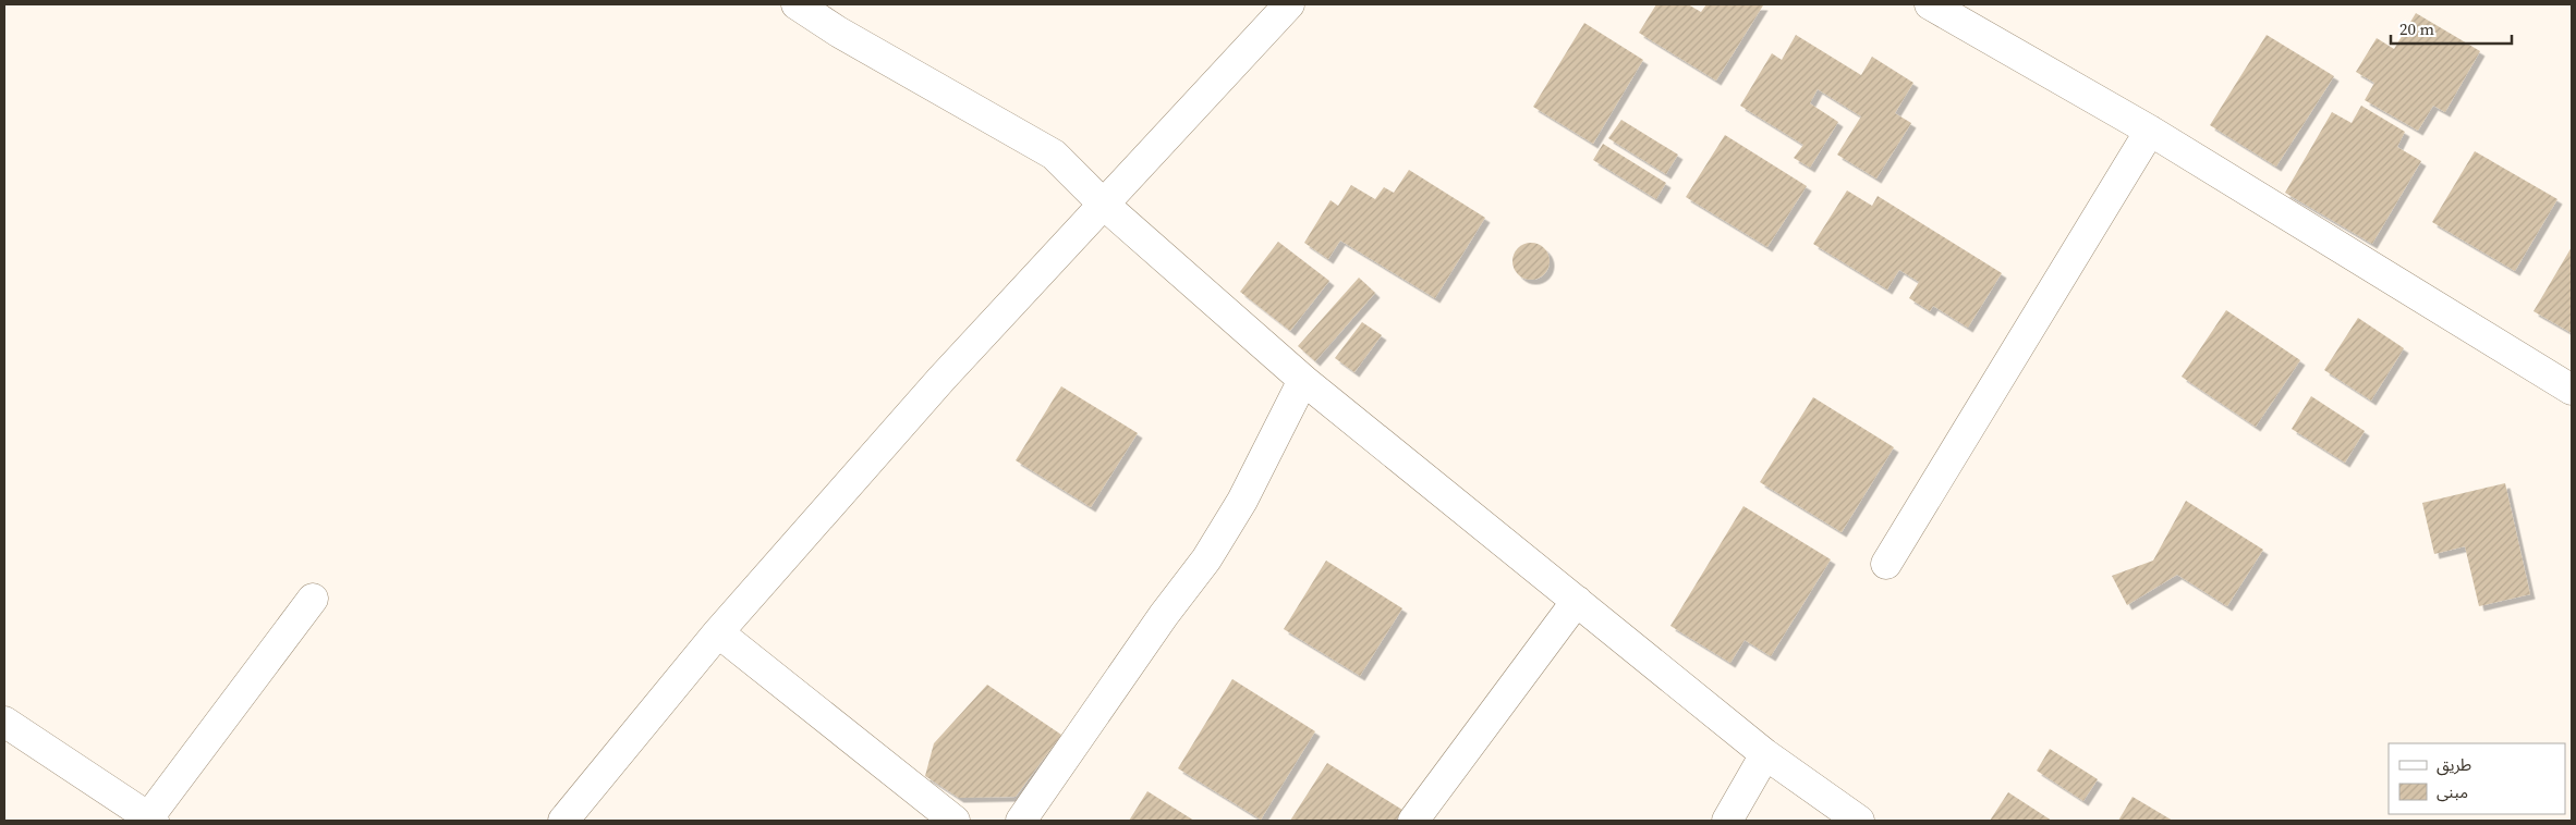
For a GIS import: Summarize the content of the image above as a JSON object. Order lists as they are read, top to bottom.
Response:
{
  "legend": ["طريق", "مبنى"],
  "scale_bar": "20 m"
}
